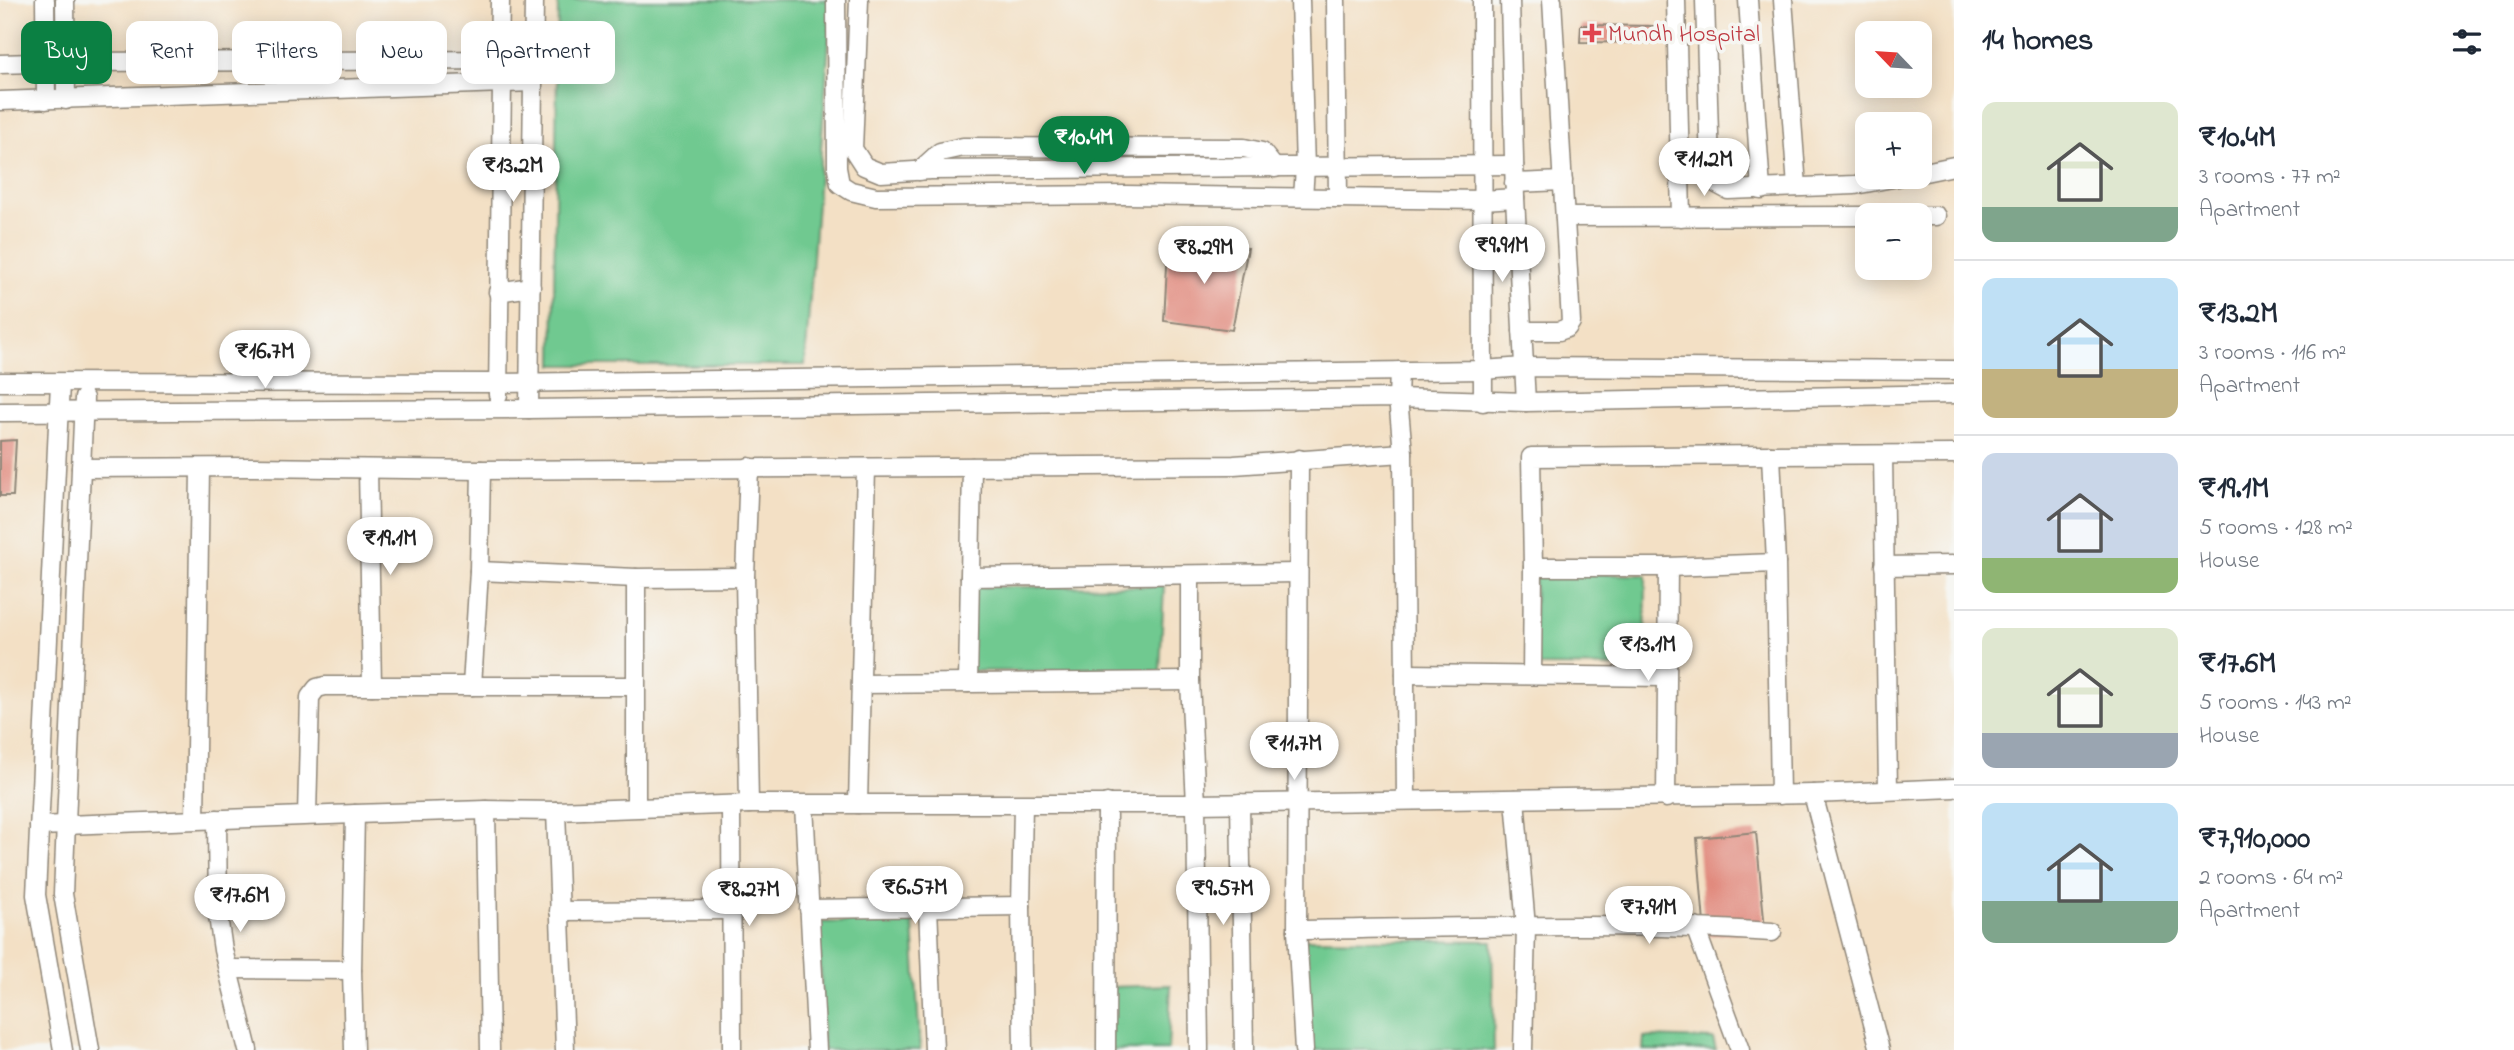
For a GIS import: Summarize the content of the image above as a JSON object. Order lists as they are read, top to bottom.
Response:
{
  "places": {
    "health": ["Mundh Hospital"]
  },
  "north": "top left",
  "page": {
    "heading": "14 homes",
    "map_buttons": ["+", "−"],
    "chip": [
      "Buy",
      "Rent",
      "Filters",
      "New",
      "Apartment"
    ],
    "list": [
      {
        "name": "₹10.4M",
        "note": "3 rooms · 77 m² · Apartment"
      },
      {
        "name": "₹13.2M",
        "note": "3 rooms · 116 m² · Apartment"
      },
      {
        "name": "₹19.1M",
        "note": "5 rooms · 128 m² · House"
      },
      {
        "name": "₹17.6M",
        "note": "5 rooms · 143 m² · House"
      },
      {
        "name": "₹7,910,000",
        "note": "2 rooms · 64 m² · Apartment"
      }
    ],
    "price": [
      "₹10.4M",
      "₹11.2M",
      "₹13.2M",
      "₹9.91M",
      "₹8.29M",
      "₹16.7M",
      "₹19.1M",
      "₹13.1M",
      "₹11.7M",
      "₹6.57M",
      "₹9.57M",
      "₹8.27M",
      "₹17.6M",
      "₹7.91M"
    ]
  }
}
